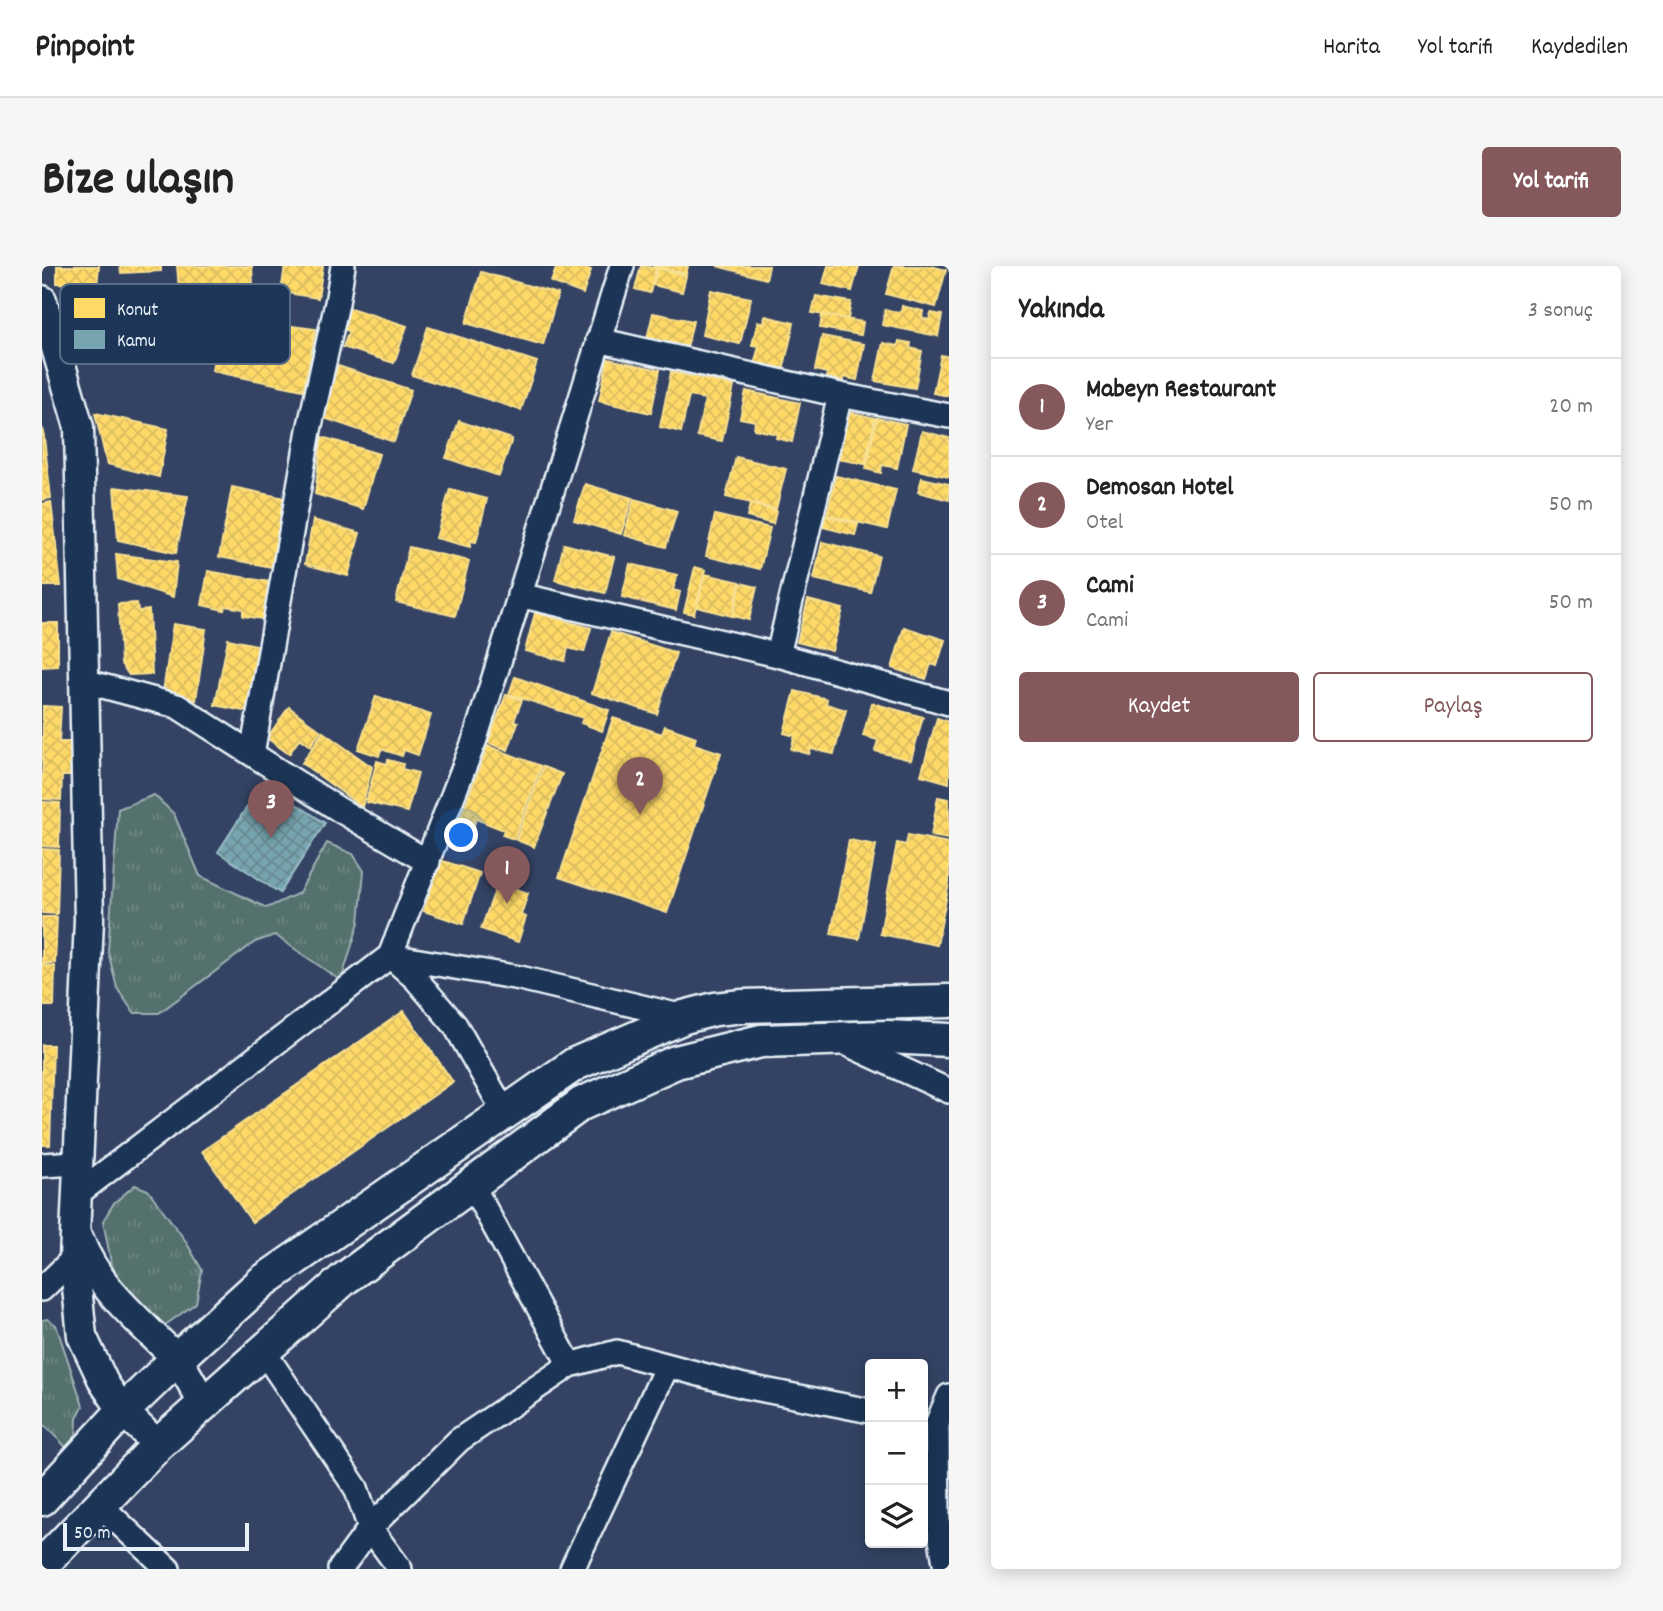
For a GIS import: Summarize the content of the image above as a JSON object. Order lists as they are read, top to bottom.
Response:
{
  "legend": ["Konut", "Kamu"],
  "scale_bar": "50 m",
  "page": {
    "header": "Pinpoint",
    "nav": ["Harita", "Yol tarifi", "Kaydedilen"],
    "title": "Bize ulaşın",
    "buttons": [
      "Yol tarifi",
      ["Kaydet", "Paylaş"]
    ],
    "heading": ["Yakında", "3 sonuç"],
    "list": [
      {
        "mark": "1",
        "name": "Mabeyn Restaurant",
        "note": "Yer",
        "value": "20 m"
      },
      {
        "mark": "2",
        "name": "Demosan Hotel",
        "note": "Otel",
        "value": "50 m"
      },
      {
        "mark": "3",
        "name": "Cami",
        "note": "Cami",
        "value": "50 m"
      }
    ],
    "pins": ["2", "3", "1"],
    "map_buttons": ["+", "−"],
    "scale": "50 m"
  }
}
